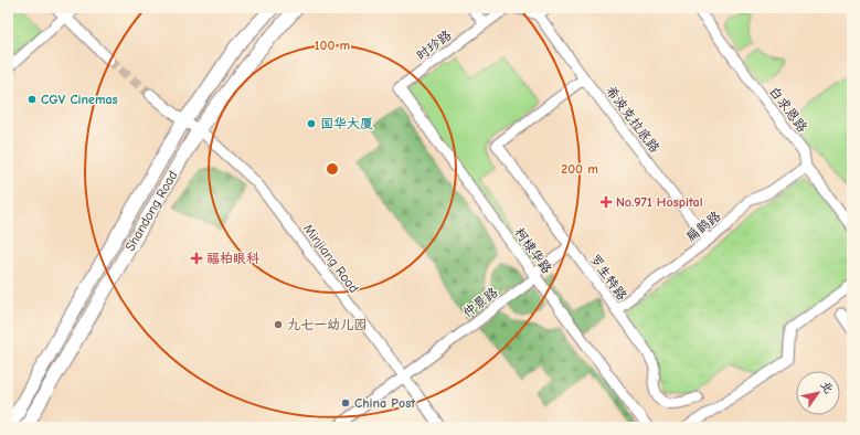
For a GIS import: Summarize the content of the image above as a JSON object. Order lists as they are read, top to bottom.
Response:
{
  "streets": {
    "main road": ["Shandong Road"],
    "street": [
      "时珍路",
      "白求恩路",
      "希波克拉底路",
      "扁鹊路",
      "柯棣华路",
      "Minjiang Road",
      "罗生特路",
      "仲景路"
    ]
  },
  "crossings": [
    ["时珍路", "柯棣华路"],
    ["白求恩路", "扁鹊路"],
    ["希波克拉底路", "扁鹊路"],
    ["希波克拉底路", "罗生特路"],
    ["Shandong Road", "Minjiang Road"],
    ["扁鹊路", "罗生特路"],
    ["柯棣华路", "仲景路"],
    ["Minjiang Road", "仲景路"],
    ["罗生特路", "仲景路"]
  ],
  "places": {
    "other": [
      "CGV Cinemas",
      "国华大厦",
      "九七一幼儿园",
      "China Post"
    ],
    "health": ["No.971 Hospital", "福柏眼科"]
  },
  "north": "top right",
  "rings": ["100 m", "200 m"]
}
